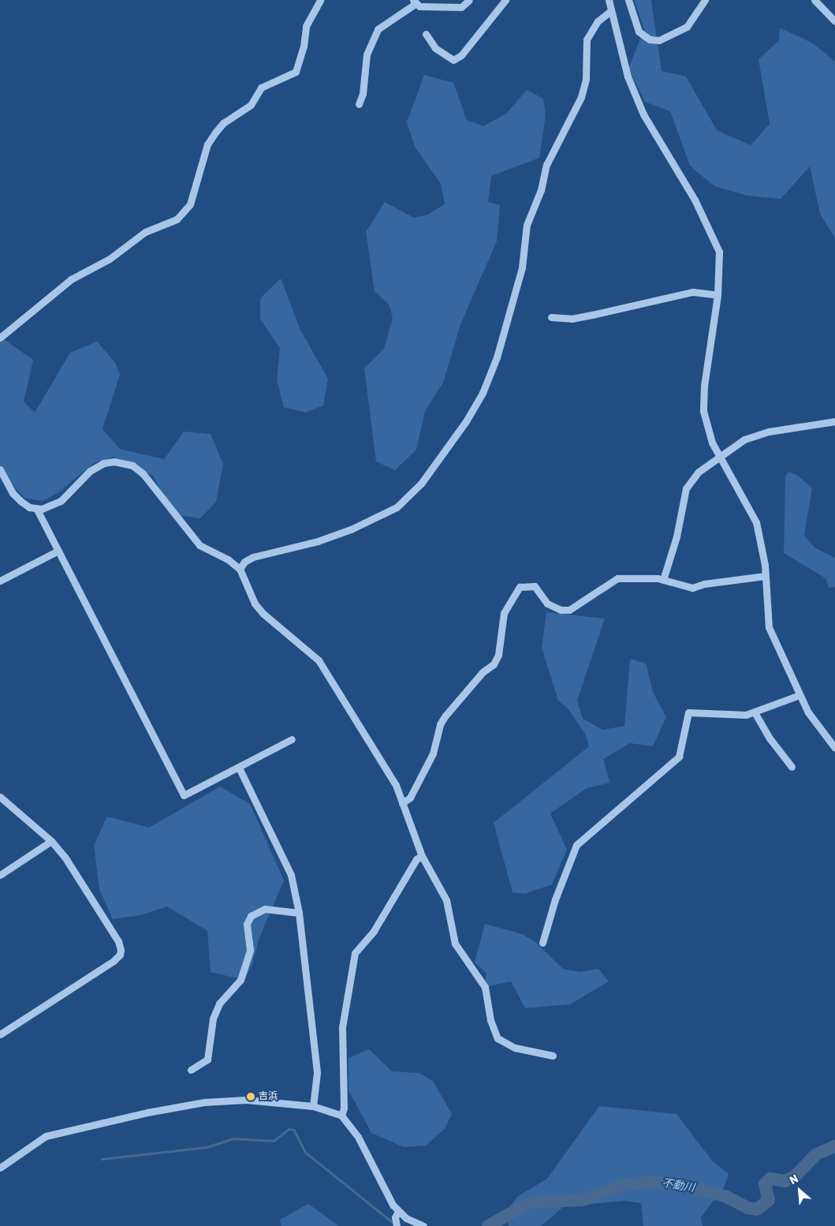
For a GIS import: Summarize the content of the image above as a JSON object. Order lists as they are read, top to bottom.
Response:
{
  "water": ["不動川"],
  "places": ["吉浜"],
  "north": "top left"
}
